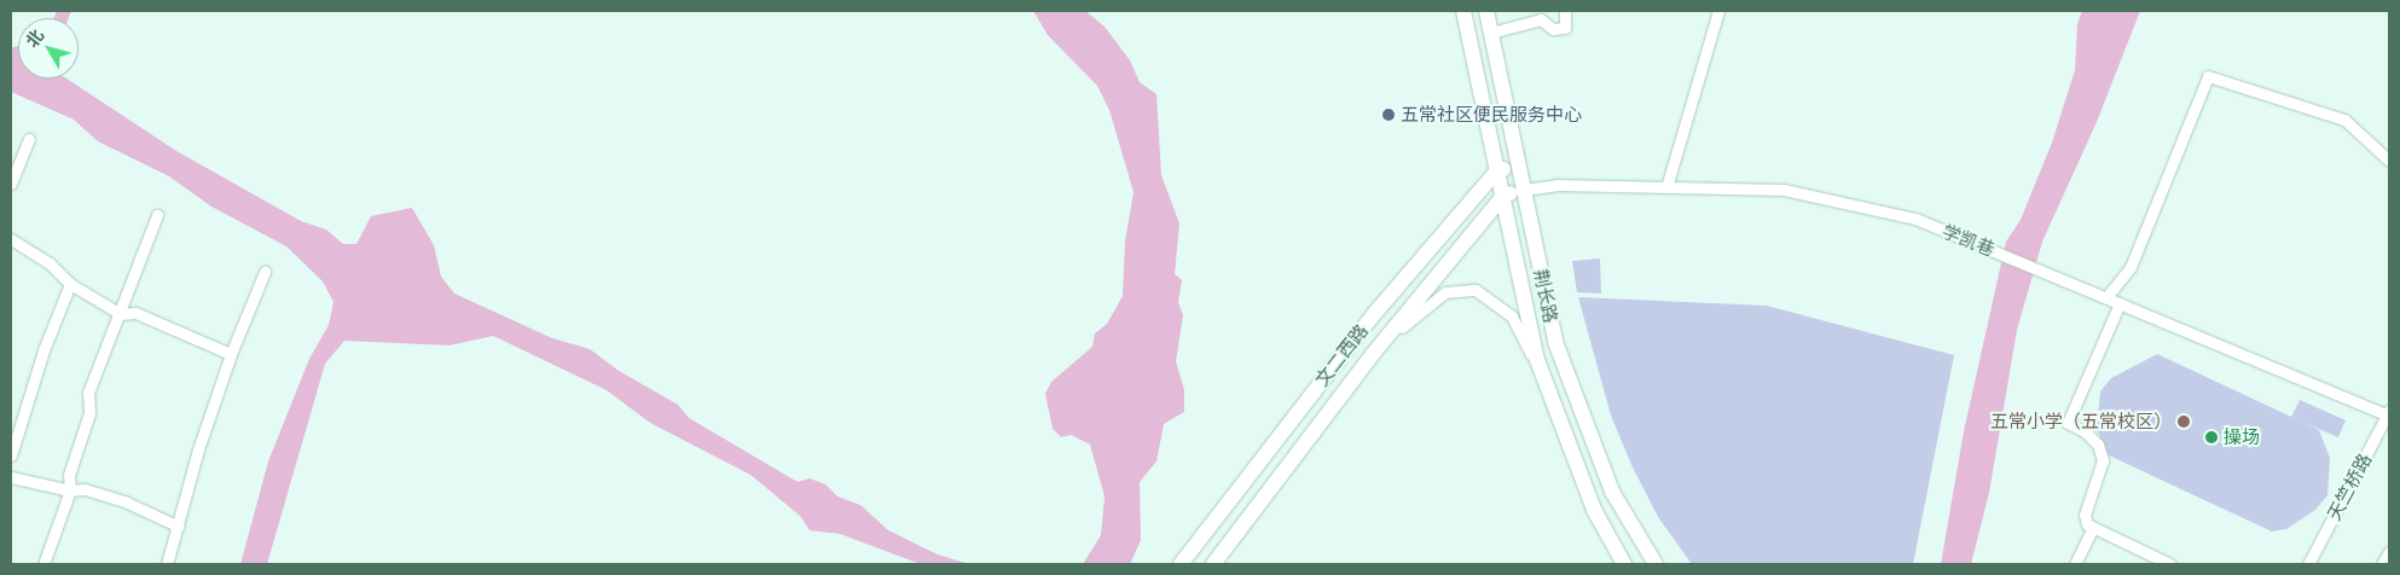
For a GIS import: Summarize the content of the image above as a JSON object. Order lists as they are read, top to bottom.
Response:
{
  "streets": {
    "main road": ["荆长路", "文二西路"],
    "street": ["学凯巷", "天竺桥路"]
  },
  "crossings": [
    ["学凯巷", "荆长路"],
    ["学凯巷", "天竺桥路"],
    ["荆长路", "文二西路"]
  ],
  "places": ["五常社区便民服务中心", "五常小学（五常校区）", "操场"],
  "north": "top left"
}
